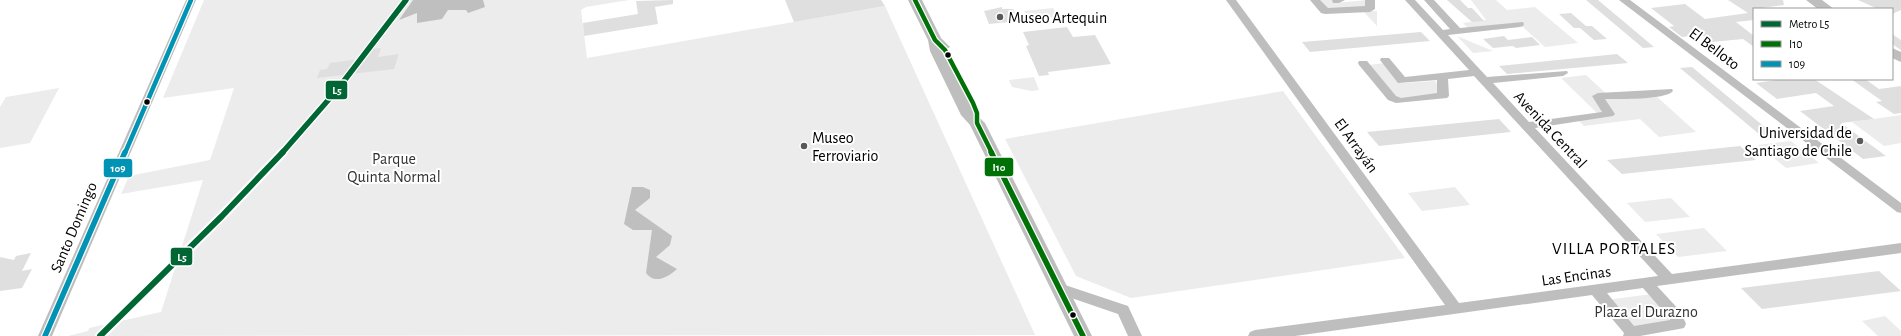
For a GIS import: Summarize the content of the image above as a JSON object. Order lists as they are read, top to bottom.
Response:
{
  "streets": {
    "street": [
      "El Belloto",
      "Avenida Central",
      "El Arrayán",
      "Santo Domingo",
      "Las Encinas"
    ]
  },
  "crossings": [
    ["Avenida Central", "Las Encinas"],
    ["El Arrayán", "Las Encinas"]
  ],
  "districts": ["VILLA PORTALES"],
  "parks": ["Parque Quinta Normal", "Plaza el Durazno"],
  "places": ["Museo Artequin", "Universidad de Santiago de Chile", "Museo Ferroviario"],
  "lines": ["metro line L5", "transit line I10", "transit line 109"],
  "legend": ["Metro L5", "I10", "109"]
}
